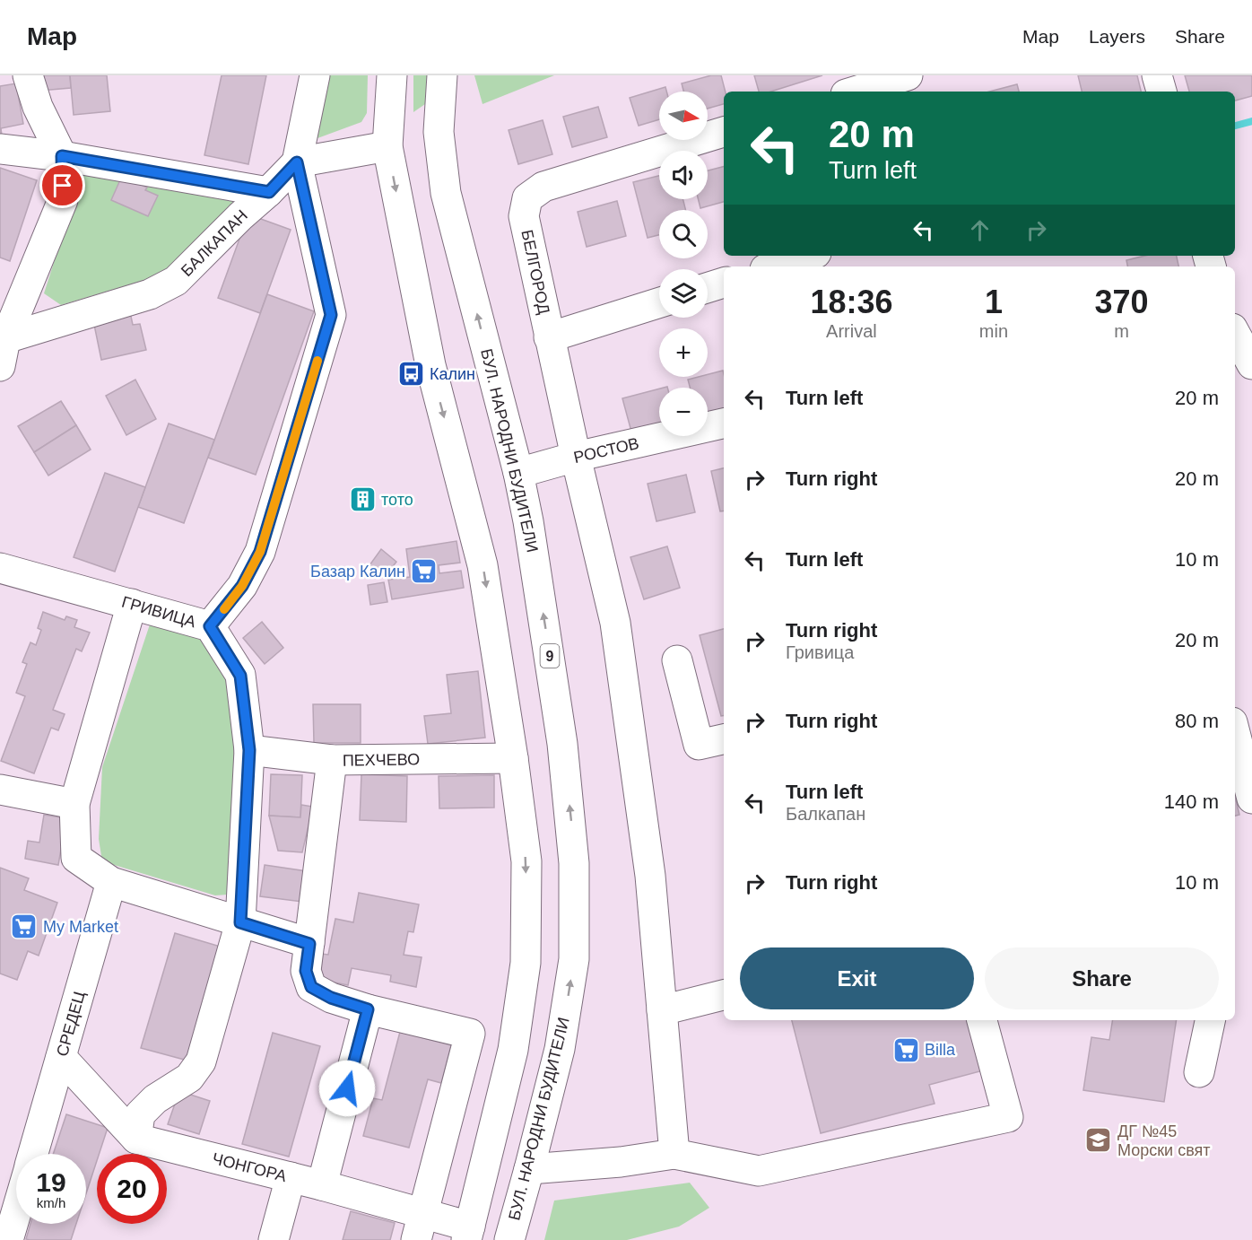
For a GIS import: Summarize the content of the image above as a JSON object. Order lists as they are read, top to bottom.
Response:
{
  "streets": {
    "street": [
      "БАЛКАПАН",
      "БЕЛГОРОД",
      "БУЛ. НАРОДНИ БУДИТЕЛИ",
      "РОСТОВ",
      "ГРИВИЦА",
      "9",
      "ПЕХЧЕВО",
      "СРЕДЕЦ",
      "ЧОНГОРА"
    ]
  },
  "crossings": [
    ["БЕЛГОРОД", "РОСТОВ"],
    ["БУЛ. НАРОДНИ БУДИТЕЛИ", "РОСТОВ"],
    ["ГРИВИЦА", "ПЕХЧЕВО"],
    ["ГРИВИЦА", "ЧОНГОРА"]
  ],
  "places": {
    "bus stop": ["Калин"],
    "building": ["тото"],
    "supermarket": ["Базар Калин", "My Market", "Billa"],
    "school or university": ["ДГ №45 Морски свят"]
  },
  "north": "right",
  "page": {
    "header": "Map",
    "nav": ["Map", "Layers", "Share"],
    "map_buttons": ["+", "−"],
    "turn": ["20 m", "Turn left"],
    "eta": [
      "18:36",
      "Arrival",
      "1",
      "min",
      "370",
      "m"
    ],
    "list": [
      {
        "name": "Turn left",
        "value": "20 m"
      },
      {
        "name": "Turn right",
        "value": "20 m"
      },
      {
        "name": "Turn left",
        "value": "10 m"
      },
      {
        "name": "Turn right",
        "note": "Гривица",
        "value": "20 m"
      },
      {
        "name": "Turn right",
        "value": "80 m"
      },
      {
        "name": "Turn left",
        "note": "Балкапан",
        "value": "140 m"
      },
      {
        "name": "Turn right",
        "value": "10 m"
      }
    ],
    "buttons": ["Exit", "Share"],
    "speed": "19 km/h",
    "limit": "20"
  }
}
